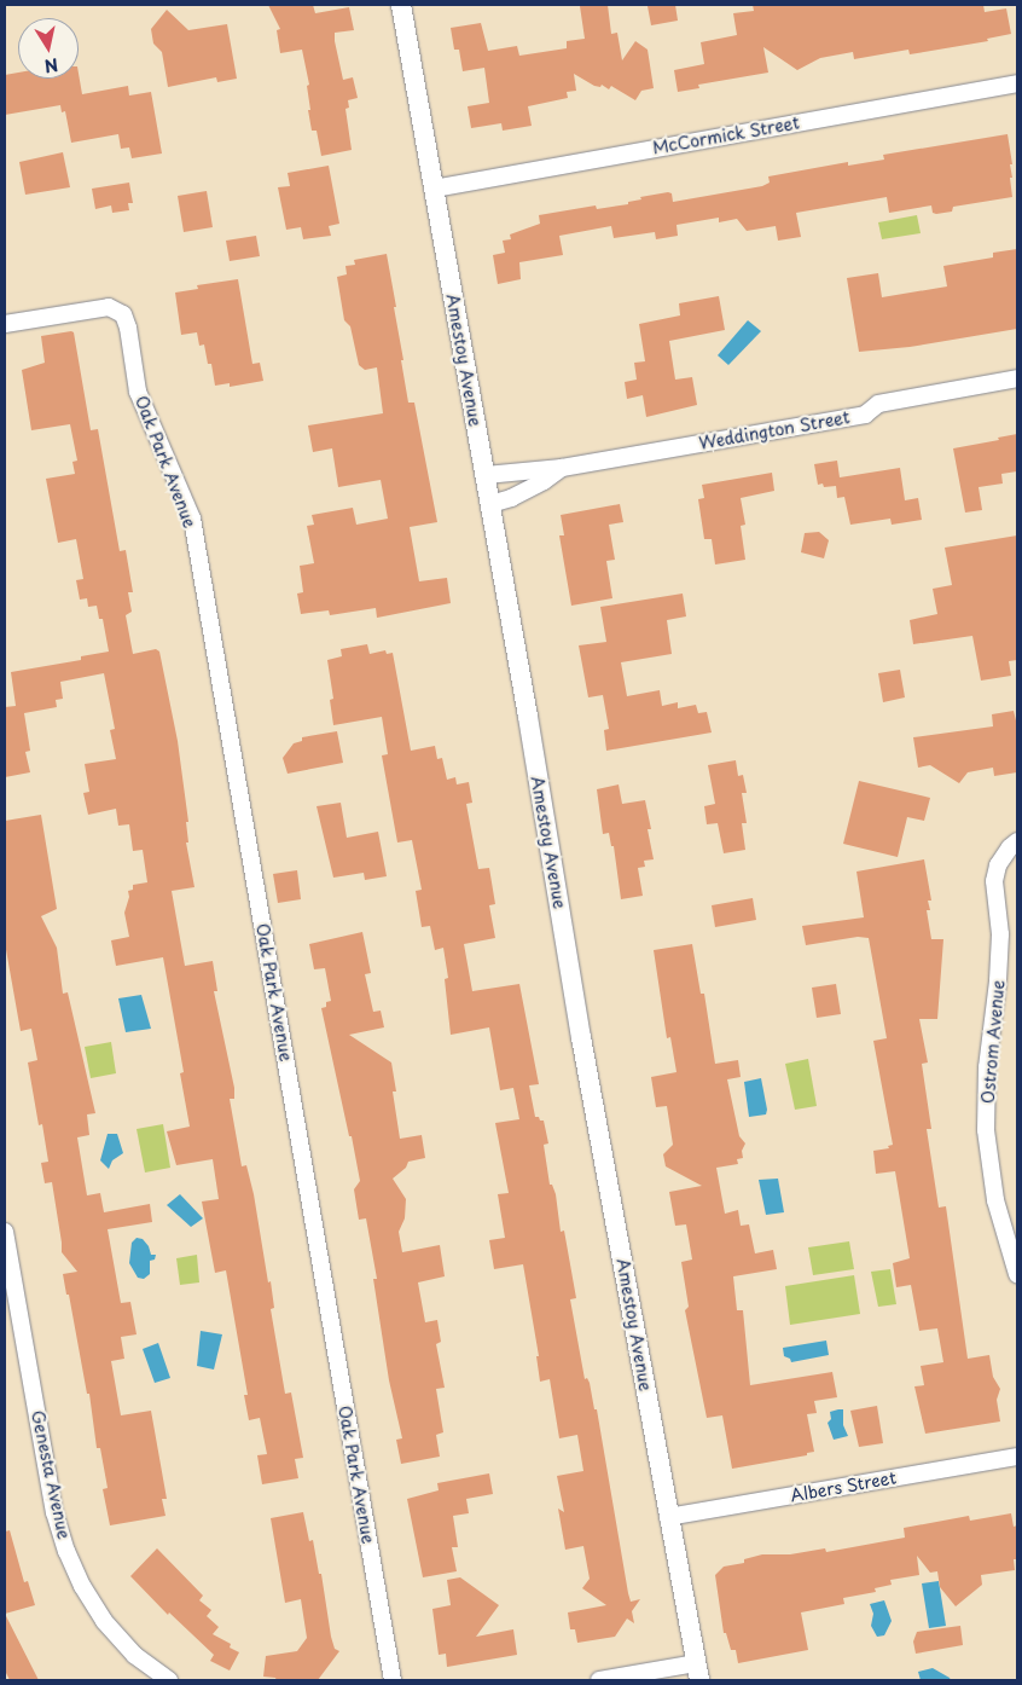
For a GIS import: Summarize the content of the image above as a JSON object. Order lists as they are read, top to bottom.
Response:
{
  "streets": {
    "street": [
      "McCormick Street",
      "Amestoy Avenue",
      "Weddington Street",
      "Oak Park Avenue",
      "Ostrom Avenue",
      "Genesta Avenue",
      "Albers Street"
    ]
  },
  "crossings": [
    ["McCormick Street", "Amestoy Avenue"],
    ["Amestoy Avenue", "Weddington Street"],
    ["Amestoy Avenue", "Albers Street"]
  ],
  "north": "bottom"
}
